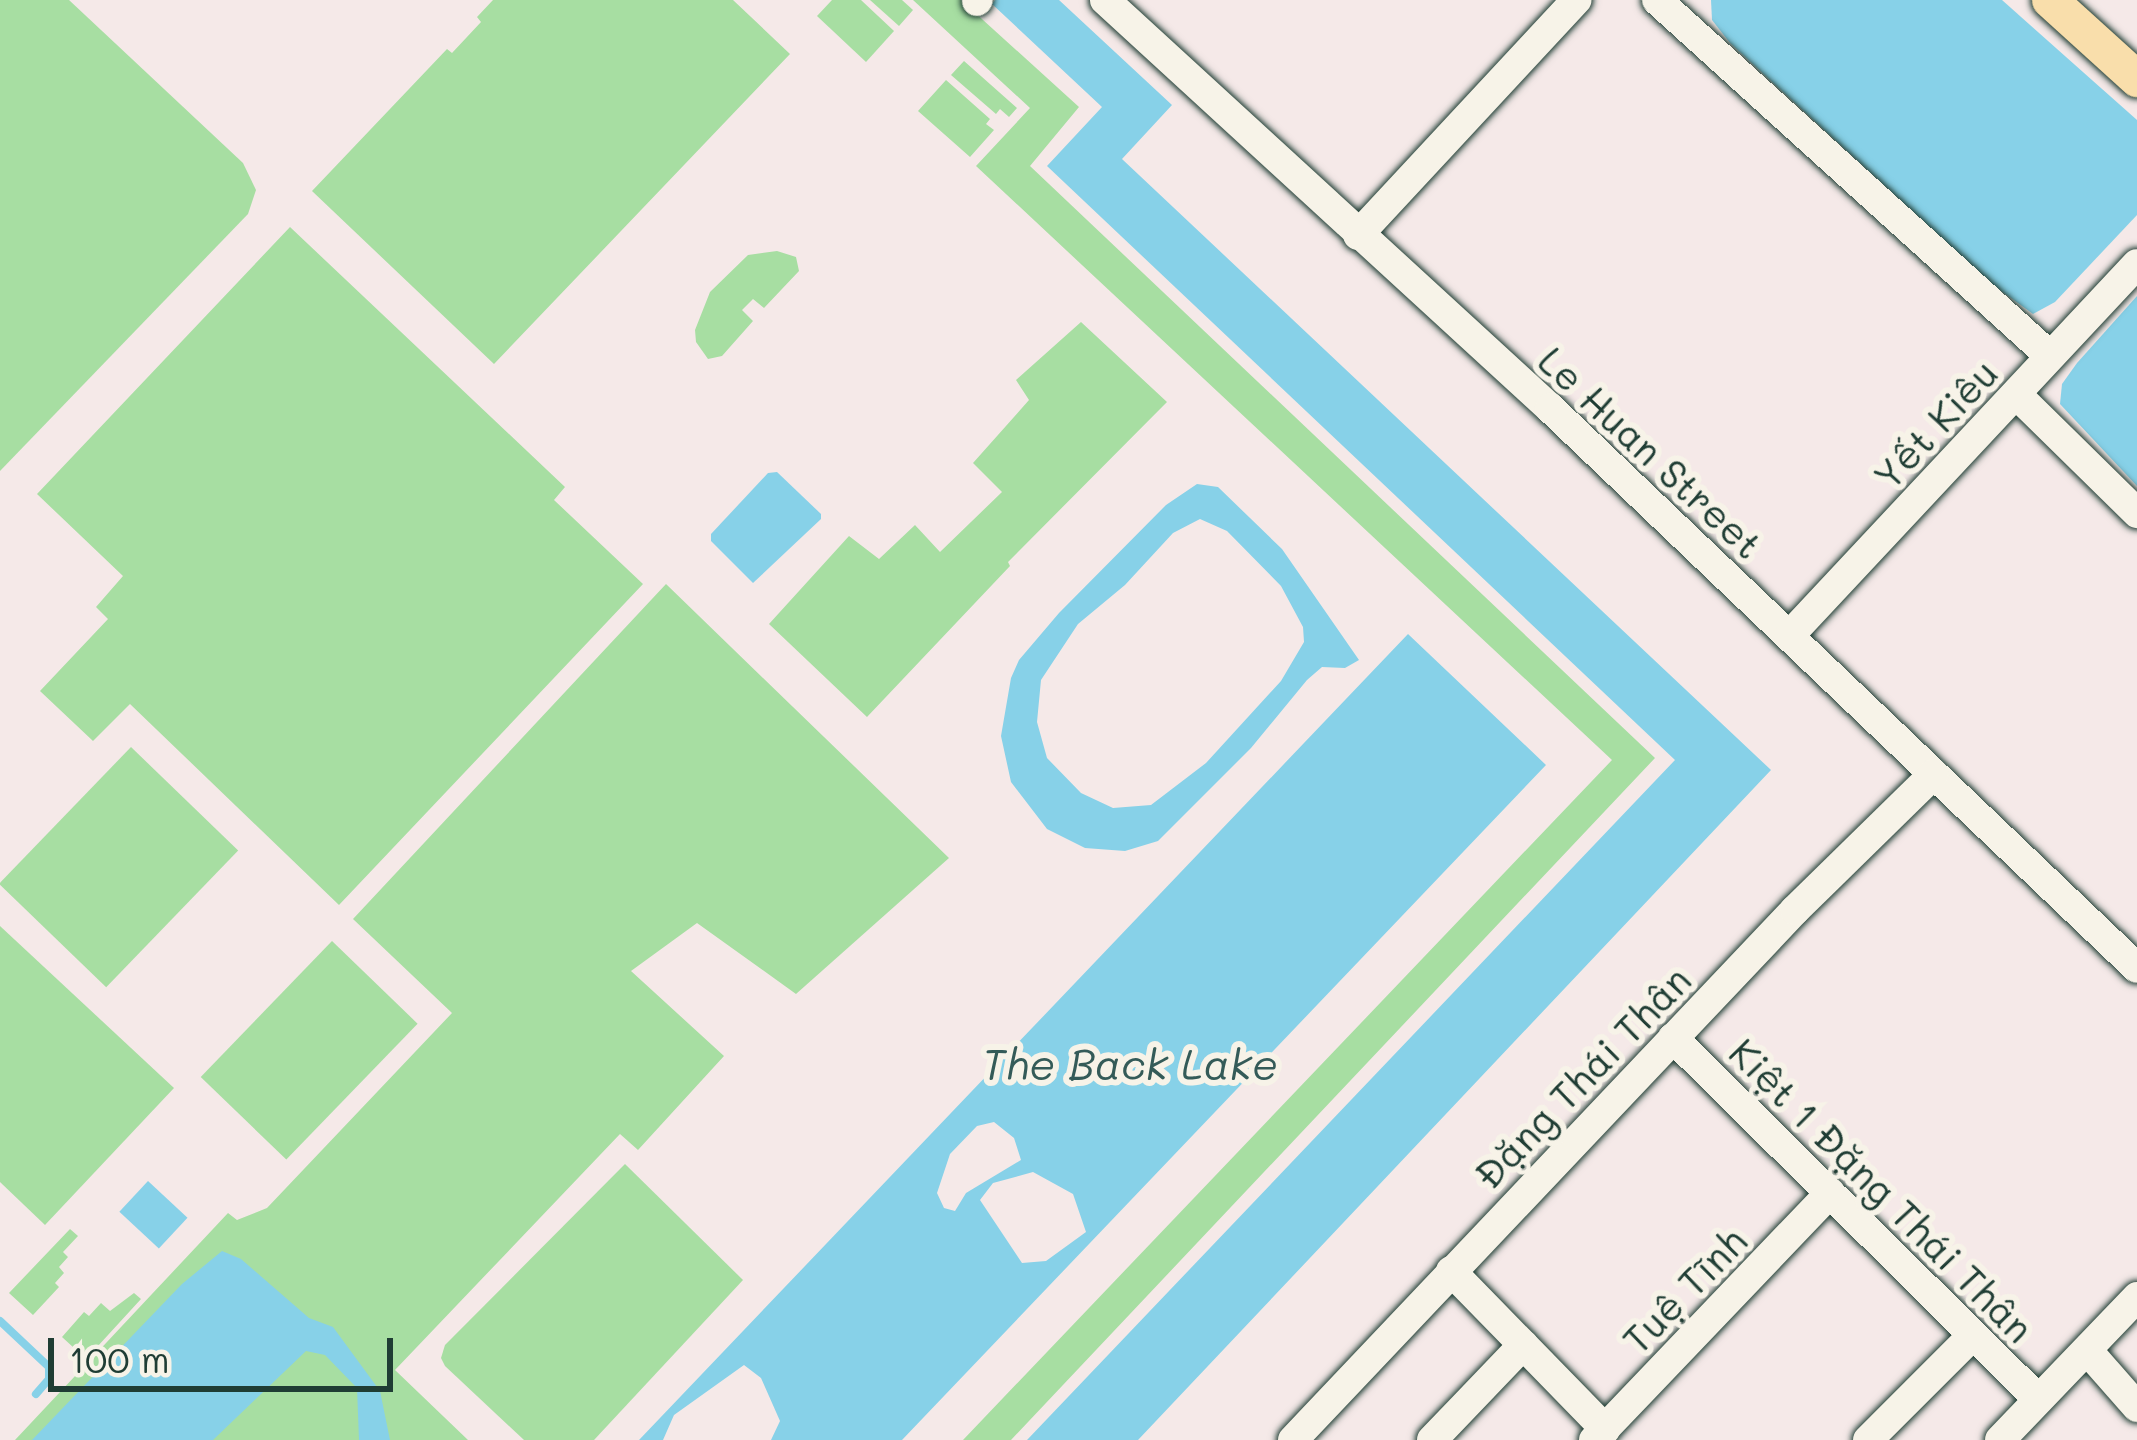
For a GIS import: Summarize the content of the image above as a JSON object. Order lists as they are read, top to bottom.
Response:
{
  "streets": {
    "street": [
      "Yết Kiêu",
      "Le Huan Street",
      "Đặng Thái Thân",
      "Kiệt 1 Đặng Thái Thân",
      "Tuệ Tĩnh"
    ]
  },
  "crossings": [
    ["Yết Kiêu", "Le Huan Street"],
    ["Le Huan Street", "Đặng Thái Thân"],
    ["Đặng Thái Thân", "Kiệt 1 Đặng Thái Thân"],
    ["Kiệt 1 Đặng Thái Thân", "Tuệ Tĩnh"]
  ],
  "water": ["The Back Lake"],
  "scale_bar": "100 m"
}
